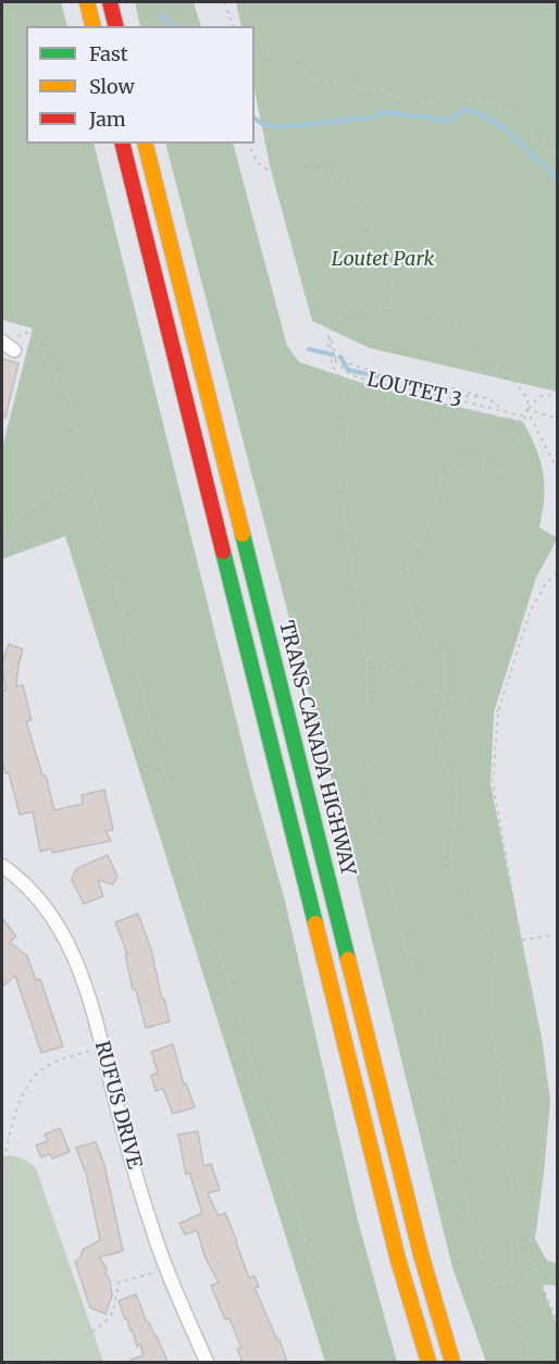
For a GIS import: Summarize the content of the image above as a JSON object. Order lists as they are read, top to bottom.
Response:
{
  "streets": {
    "highway": ["TRANS-CANADA HIGHWAY"],
    "street": ["RUFUS DRIVE"],
    "path": ["LOUTET 3"]
  },
  "parks": ["Loutet Park"],
  "legend": ["Fast", "Slow", "Jam"]
}
